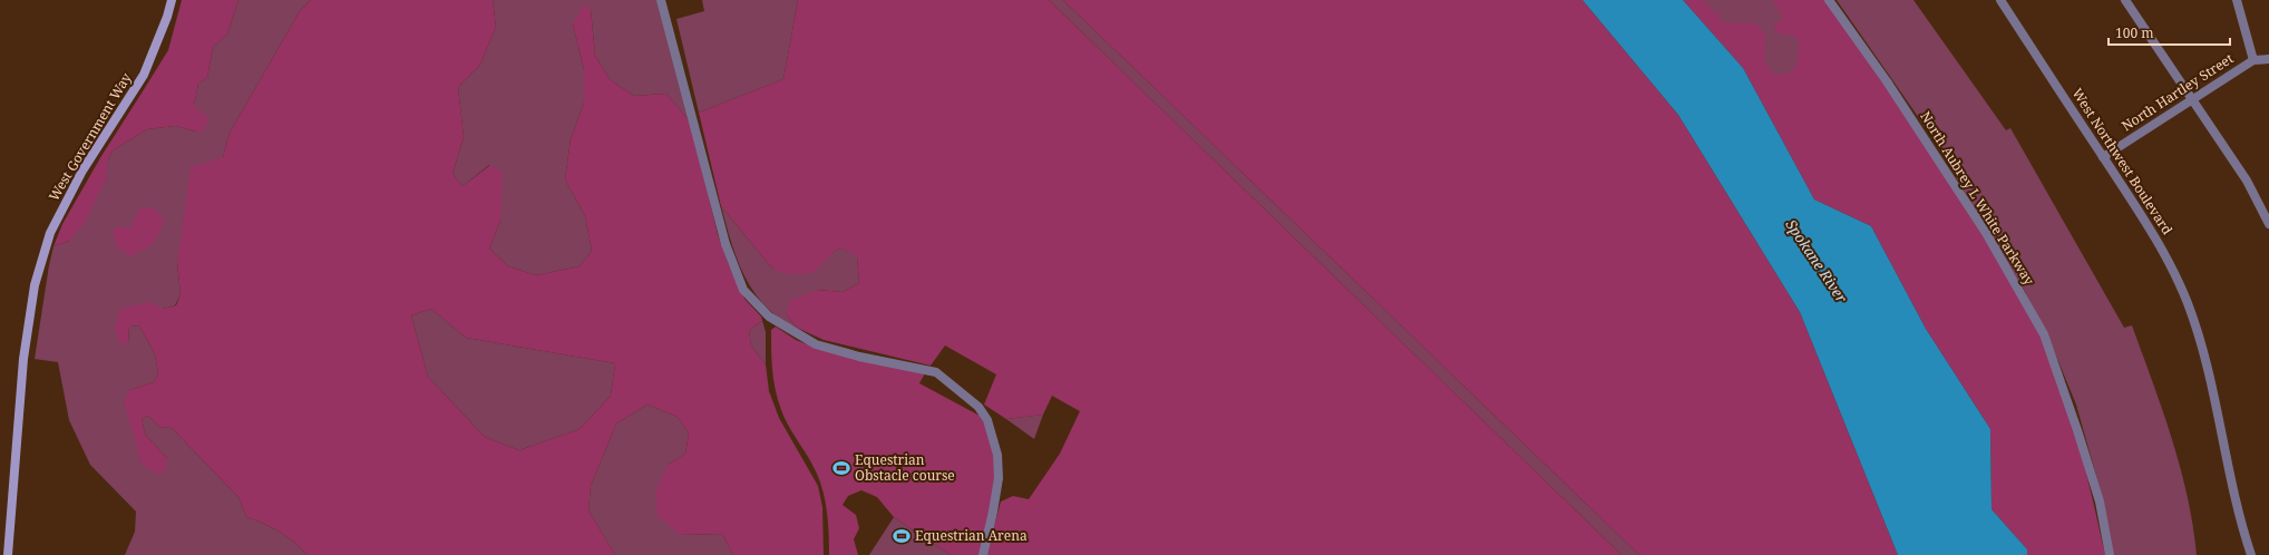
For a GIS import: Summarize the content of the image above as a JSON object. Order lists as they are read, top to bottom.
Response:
{
  "streets": {
    "main road": ["West Government Way"],
    "street": ["North Hartley Street", "West Northwest Boulevard", "North Aubrey L White Parkway"]
  },
  "crossings": [
    ["North Hartley Street", "West Northwest Boulevard"]
  ],
  "water": ["Spokane River"],
  "places": {
    "sports": ["Equestrian Obstacle course", "Equestrian Arena"]
  },
  "scale_bar": "100 m"
}
